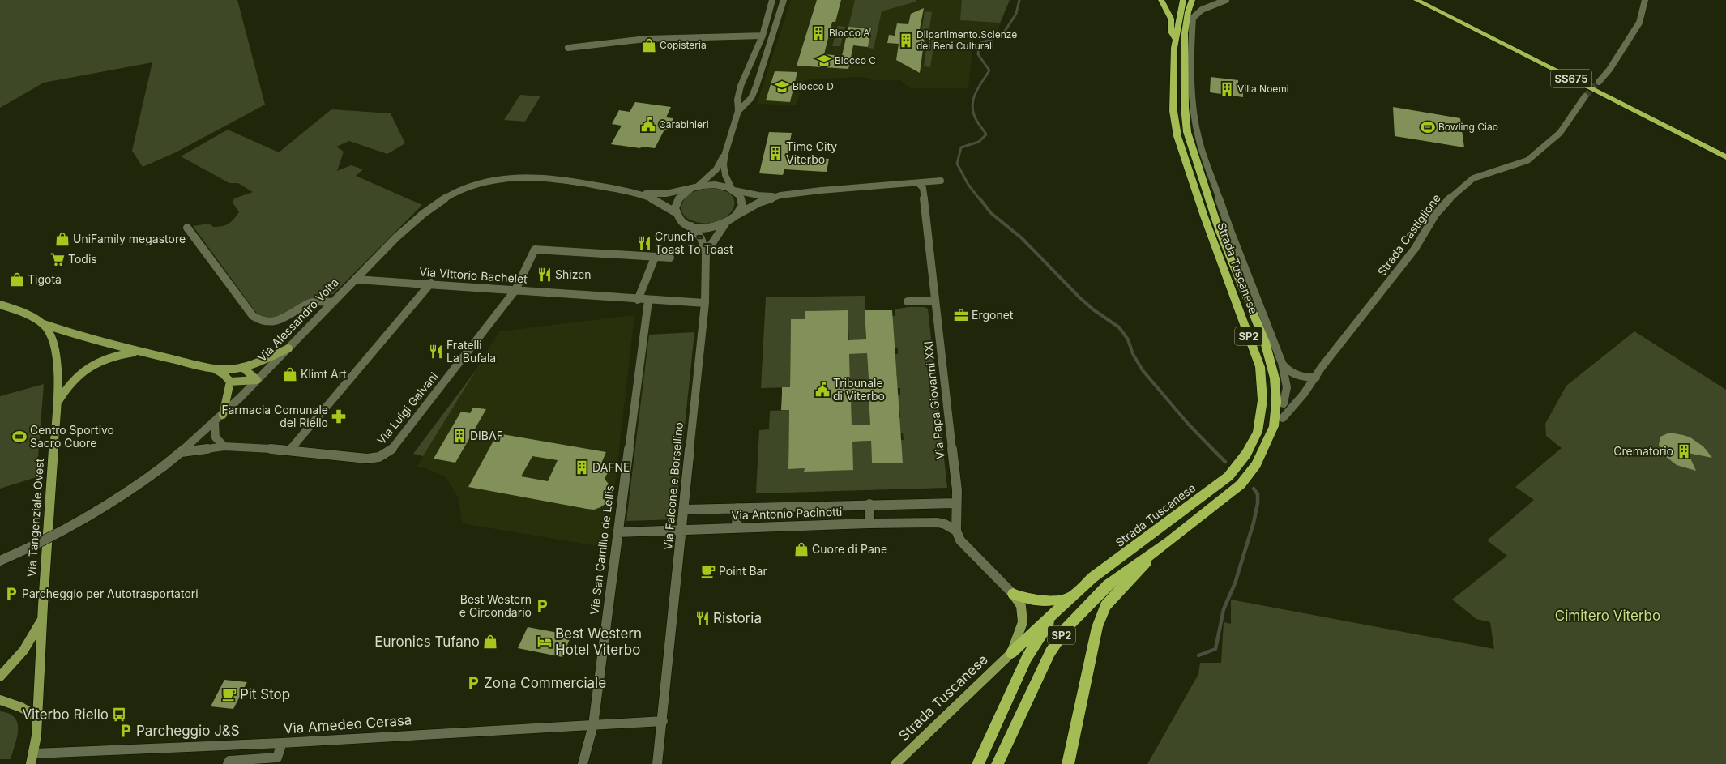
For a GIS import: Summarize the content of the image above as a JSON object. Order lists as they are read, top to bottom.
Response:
{
  "streets": {
    "highway": ["SS675", "Strada Tuscanese", "SP2"],
    "main road": ["Via Tangenziale Ovest"],
    "street": [
      "Strada Castiglione",
      "Via Vittorio Bachelet",
      "Via Alessandro Volta",
      "Via Papa Giovanni XXI",
      "Via Luigi Galvani",
      "Via Falcone e Borsellino",
      "Via Antonio Pacinotti",
      "Via San Camillo de Lellis",
      "Via Amedeo Cerasa"
    ]
  },
  "crossings": [
    ["Strada Tuscanese", "SP2"],
    ["Via Vittorio Bachelet", "Via Alessandro Volta"],
    ["Via Vittorio Bachelet", "Via Luigi Galvani"],
    ["Via Vittorio Bachelet", "Via Falcone e Borsellino"],
    ["Via Vittorio Bachelet", "Via San Camillo de Lellis"],
    ["Via Alessandro Volta", "Via Luigi Galvani"],
    ["Via Alessandro Volta", "Via Falcone e Borsellino"],
    ["Via Papa Giovanni XXI", "Via Antonio Pacinotti"],
    ["Via Falcone e Borsellino", "Via Antonio Pacinotti"],
    ["Via Falcone e Borsellino", "Via Amedeo Cerasa"],
    ["Via Antonio Pacinotti", "Via San Camillo de Lellis"],
    ["Via Tangenziale Ovest", "Via Amedeo Cerasa"],
    ["Via San Camillo de Lellis", "Via Amedeo Cerasa"]
  ],
  "parks": ["Cimitero Viterbo"],
  "places": {
    "building": [
      "Blocco A",
      "Diipartimento.Scienze dei Beni Culturali",
      "Villa Noemi",
      "Time City Viterbo",
      "DIBAF",
      "Crematorio",
      "DAFNE"
    ],
    "shop": [
      "Copisteria",
      "UniFamily megastore",
      "Tigotà",
      "Klimt Art",
      "Cuore di Pane",
      "Euronics Tufano"
    ],
    "school or university": ["Blocco C", "Blocco D"],
    "public building": ["Carabinieri", "Tribunale di Viterbo"],
    "sports": ["Bowling Ciao", "Centro Sportivo Sacro Cuore"],
    "restaurant": [
      "Crunch - Toast To Toast",
      "Shizen",
      "Fratelli La Bufala",
      "Ristoria"
    ],
    "supermarket": ["Todis"],
    "office": ["Ergonet"],
    "pharmacy": ["Farmacia Comunale del Riello"],
    "cafe": ["Point Bar", "Pit Stop"],
    "parking": [
      "Parcheggio per Autotrasportatori",
      "Best Western e Circondario",
      "Zona Commerciale",
      "Parcheggio J&S"
    ],
    "hotel": ["Best Western Hotel Viterbo"],
    "bus stop": ["Viterbo Riello"]
  }
}
